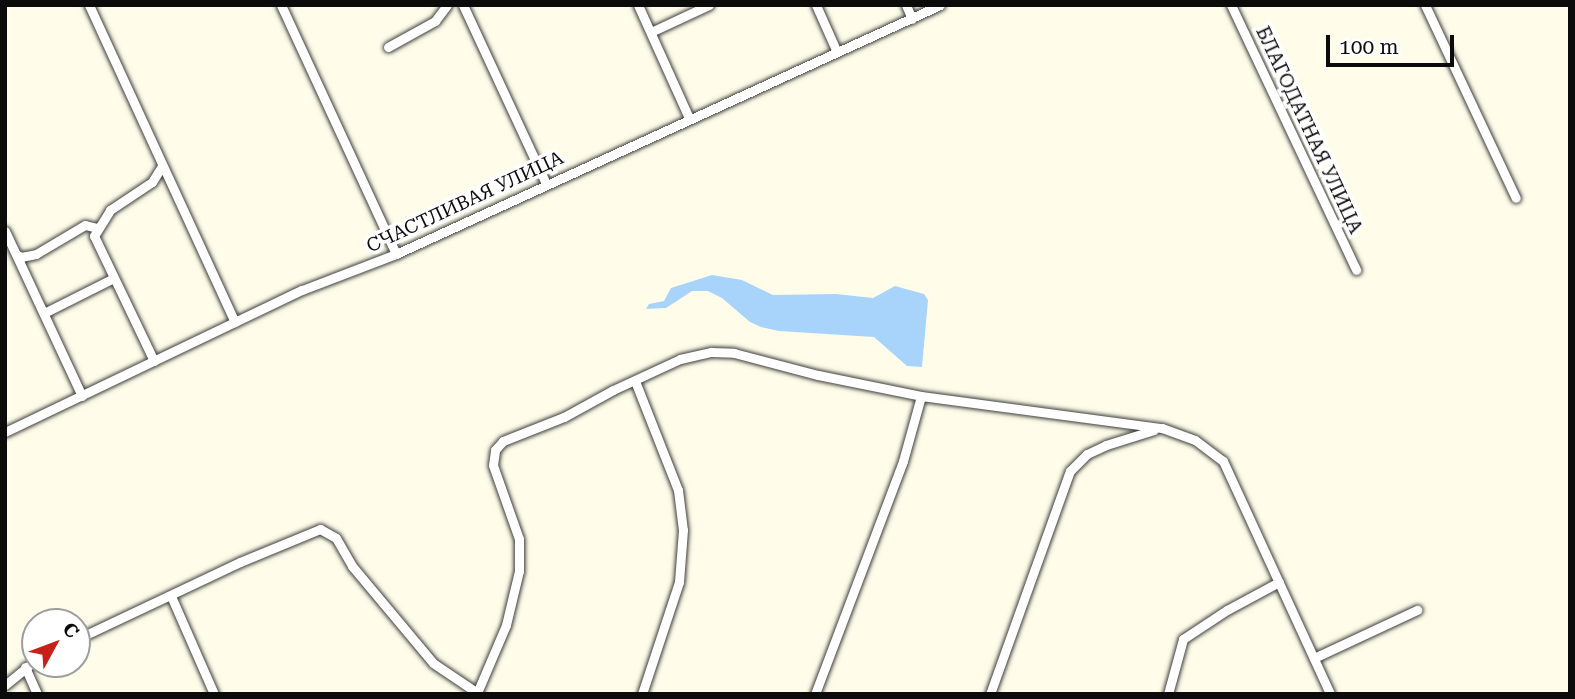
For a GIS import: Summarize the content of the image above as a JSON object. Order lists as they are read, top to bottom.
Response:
{
  "streets": {
    "street": ["БЛАГОДАТНАЯ УЛИЦА", "СЧАСТЛИВАЯ УЛИЦА"]
  },
  "scale_bar": "100 m",
  "north": "top right"
}
